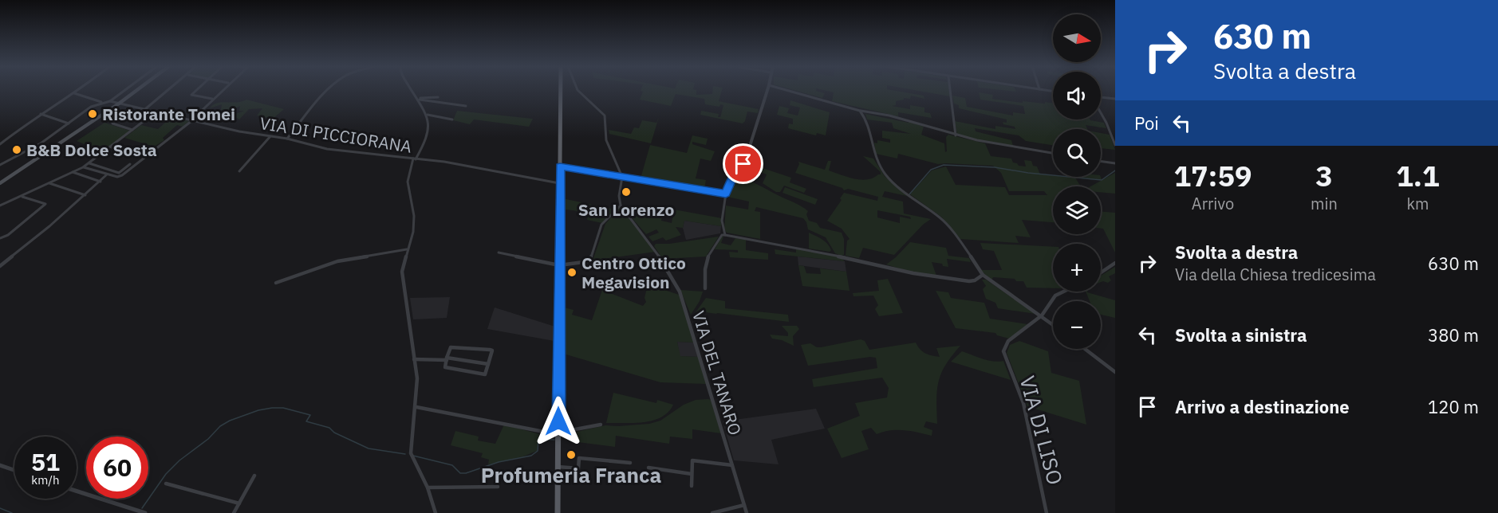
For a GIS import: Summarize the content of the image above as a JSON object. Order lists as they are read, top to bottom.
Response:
{
  "streets": {
    "street": ["VIA DI PICCIORANA", "VIA DEL TANARO", "VIA DI LISO"]
  },
  "places": [
    "Ristorante Tomei",
    "B&B Dolce Sosta",
    "San Lorenzo",
    "Centro Ottico Megavision",
    "Profumeria Franca"
  ],
  "north": "right",
  "page": {
    "turn": ["630 m", "Svolta a destra"],
    "map_buttons": ["+", "−"],
    "then": "Poi",
    "eta": [
      "17:59",
      "Arrivo",
      "3",
      "min",
      "1.1",
      "km"
    ],
    "list": [
      {
        "name": "Svolta a destra",
        "note": "Via della Chiesa tredicesima",
        "value": "630 m"
      },
      {
        "name": "Svolta a sinistra",
        "value": "380 m"
      },
      {
        "name": "Arrivo a destinazione",
        "value": "120 m"
      }
    ],
    "speed": "51 km/h",
    "limit": "60"
  }
}
